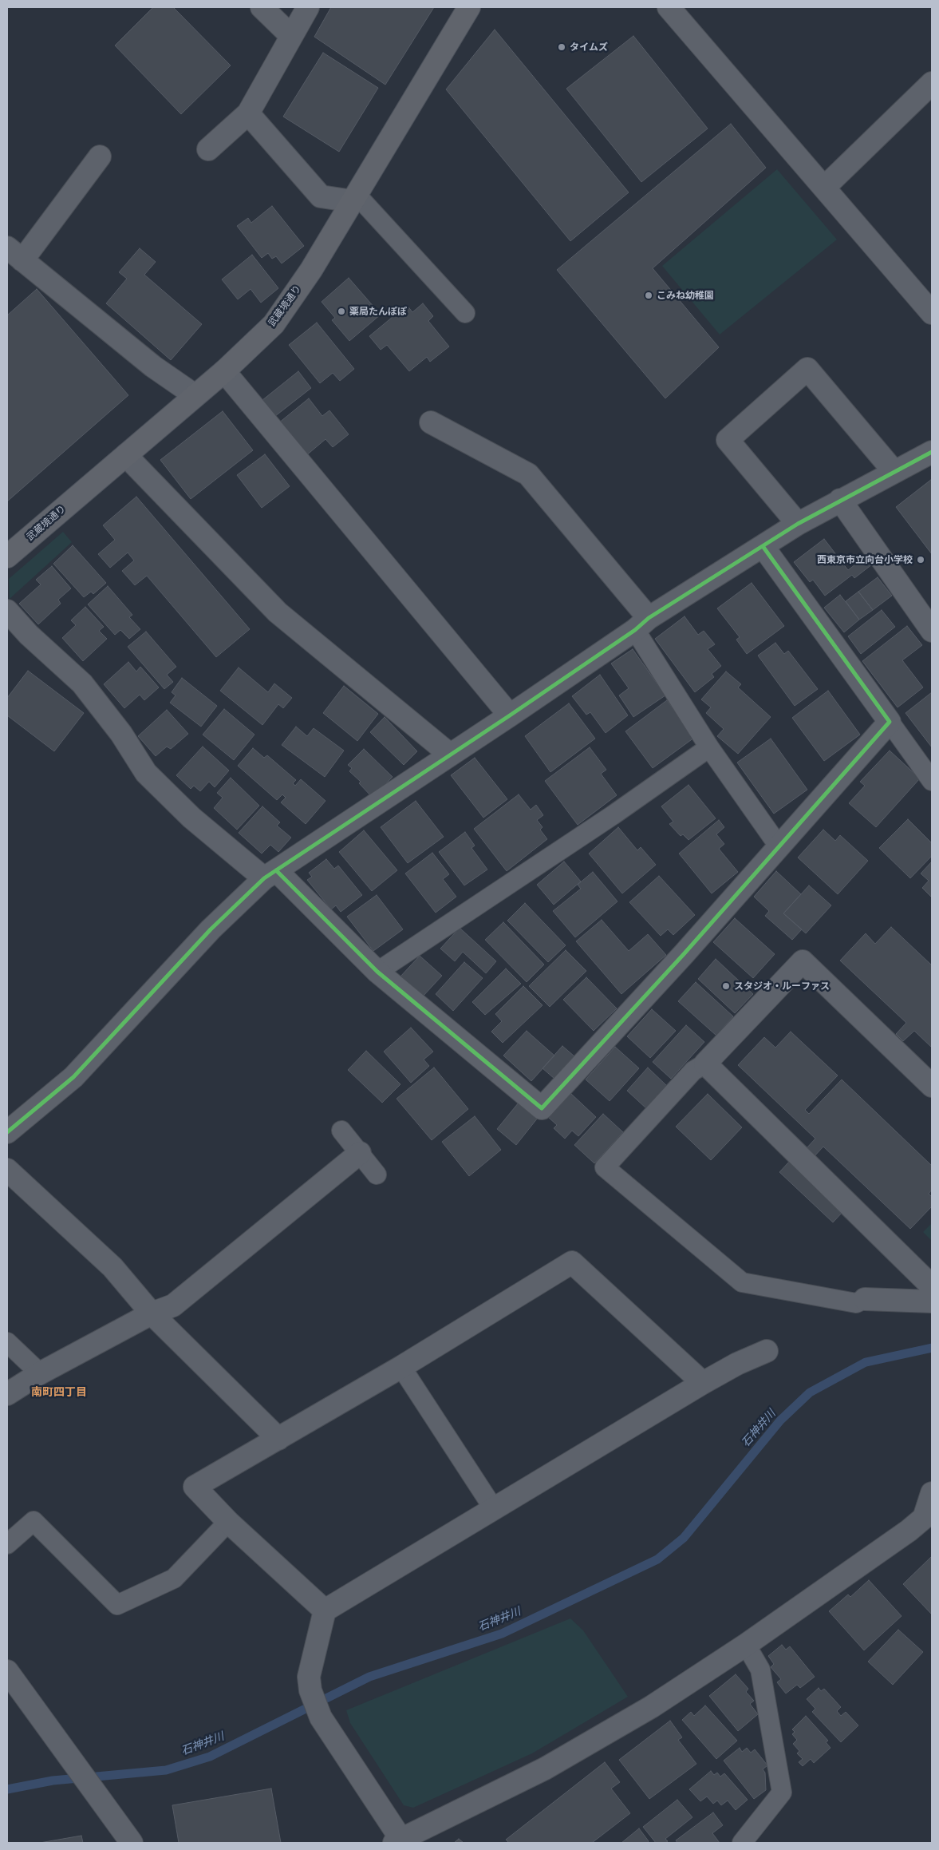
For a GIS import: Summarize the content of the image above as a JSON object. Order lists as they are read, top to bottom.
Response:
{
  "streets": {
    "main road": ["武蔵境通り"]
  },
  "districts": ["南町四丁目"],
  "water": ["石神井川"],
  "places": [
    "タイムズ",
    "こみね幼稚園",
    "薬局たんぽぽ",
    "西東京市立向台小学校",
    "スタジオ・ルーファス"
  ]
}
